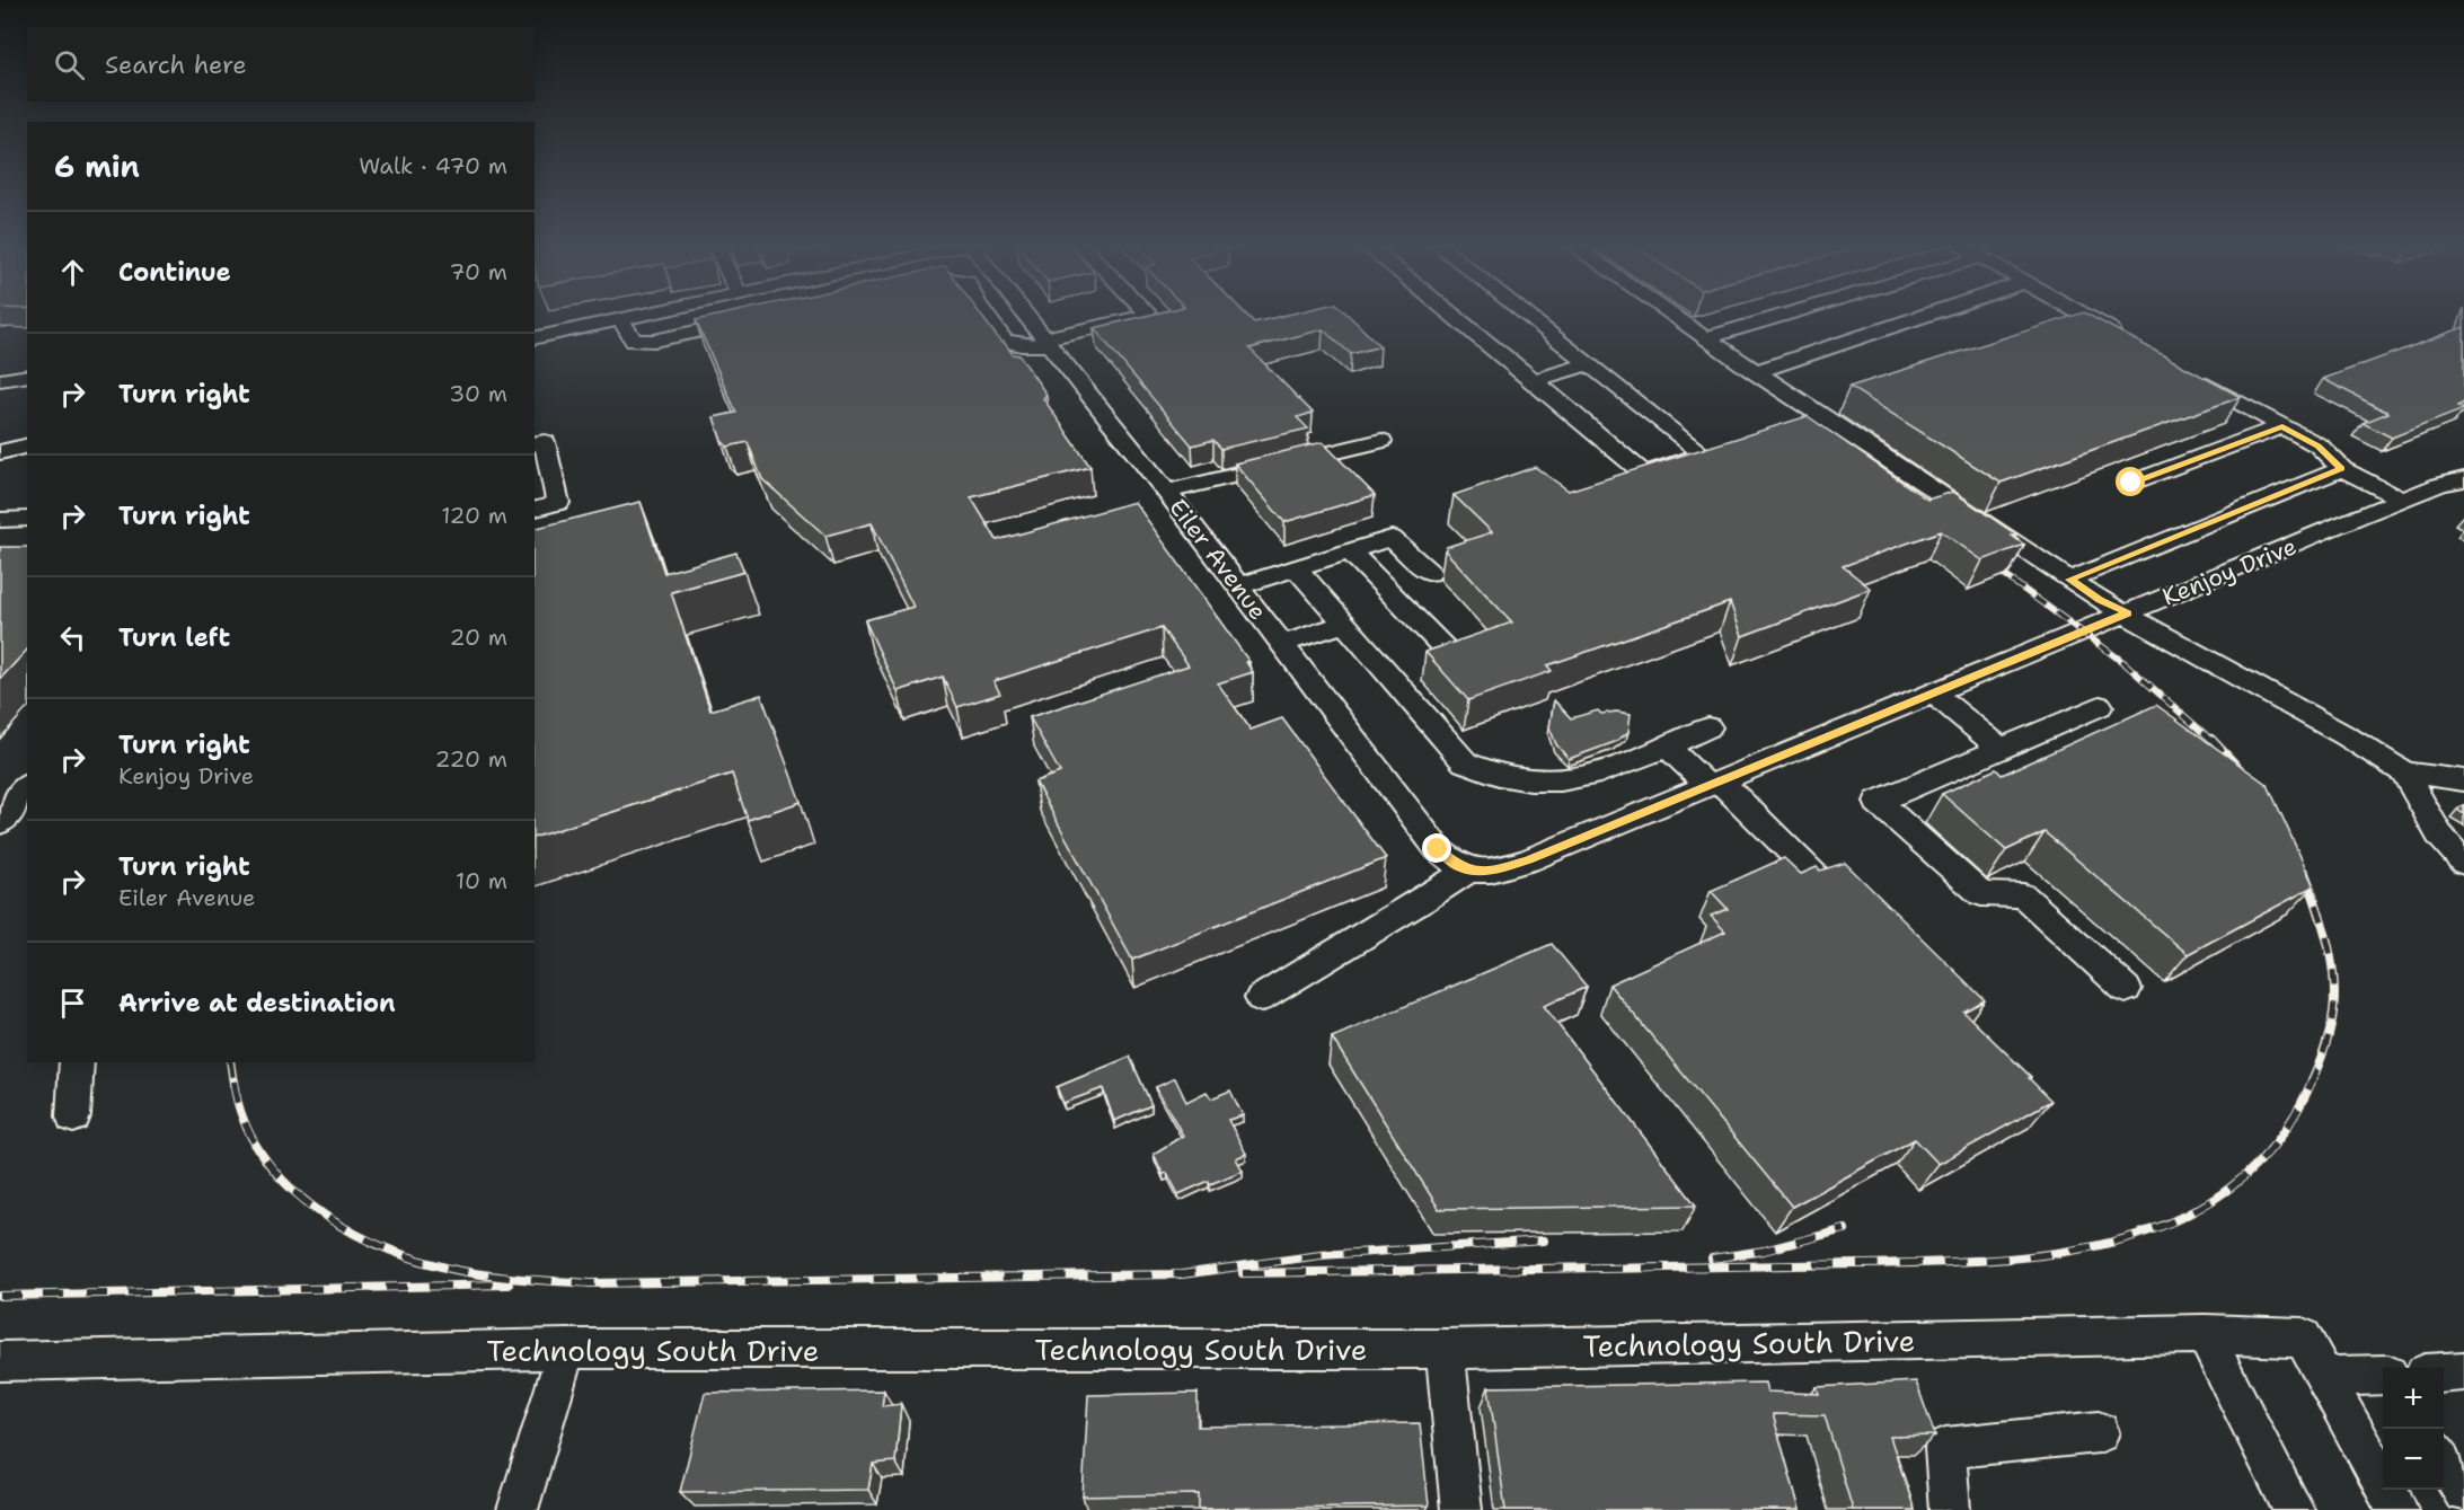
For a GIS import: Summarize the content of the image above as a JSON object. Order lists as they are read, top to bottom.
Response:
{
  "streets": {
    "street": ["Eiler Avenue", "Kenjoy Drive", "Technology South Drive"]
  },
  "crossings": [
    ["Eiler Avenue", "Kenjoy Drive"]
  ],
  "page": {
    "search": "Search here",
    "heading": ["6 min", "Walk · 470 m"],
    "list": [
      ["Continue", "70 m"],
      ["Turn right", "30 m"],
      ["Turn right", "120 m"],
      ["Turn left", "20 m"],
      ["Turn right", "Kenjoy Drive", "220 m"],
      ["Turn right", "Eiler Avenue", "10 m"],
      "Arrive at destination"
    ],
    "map_buttons": ["+", "−"]
  }
}
